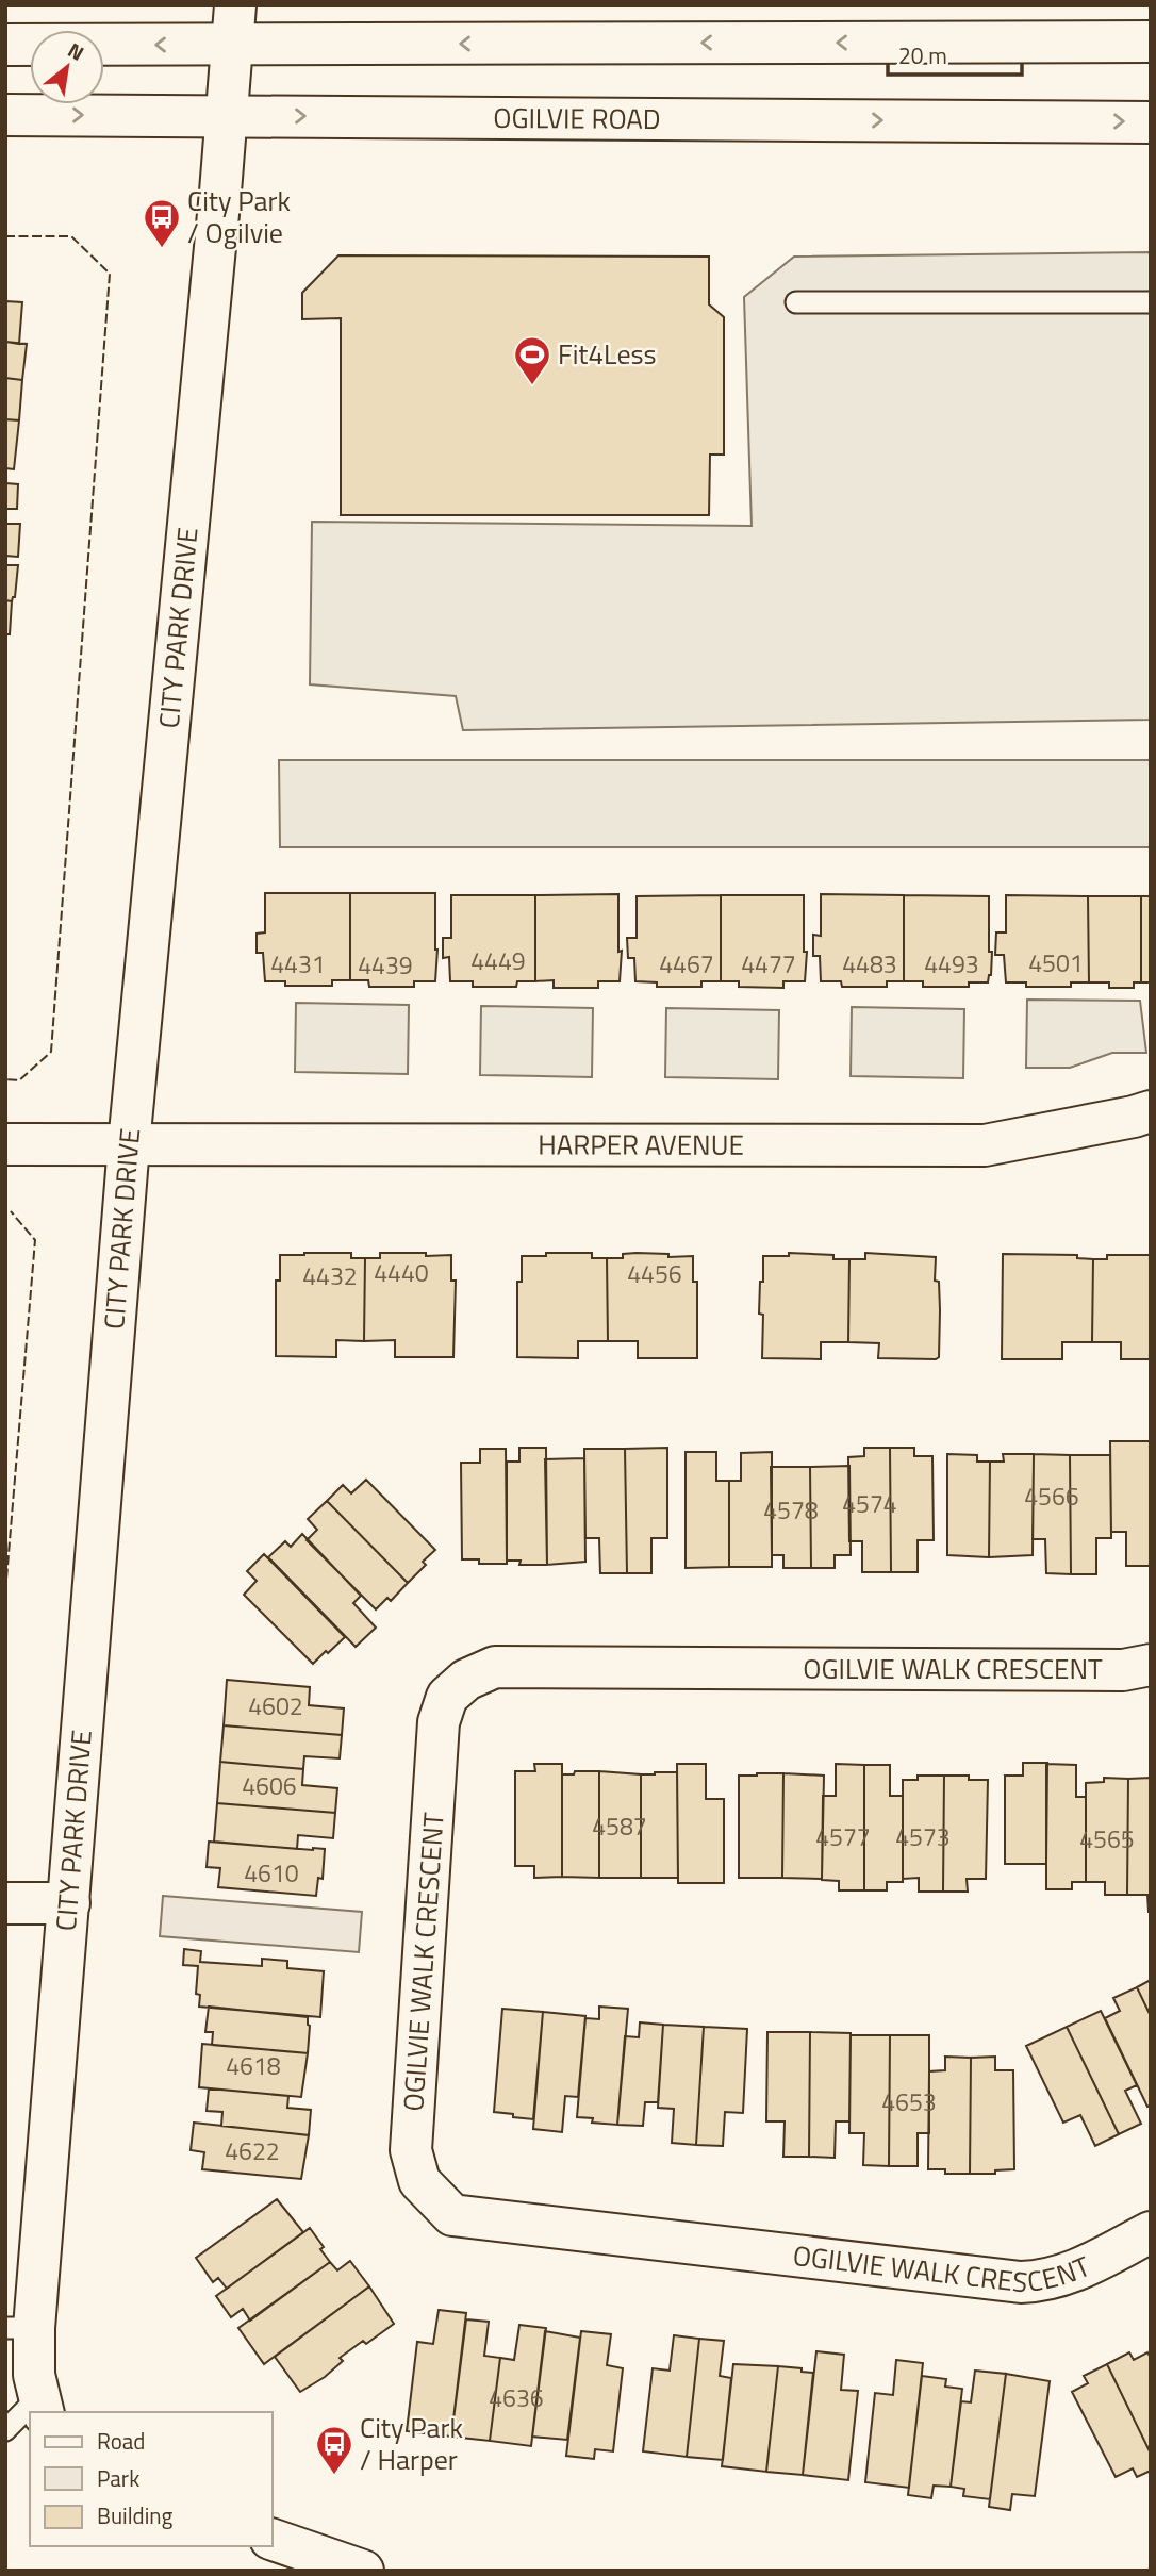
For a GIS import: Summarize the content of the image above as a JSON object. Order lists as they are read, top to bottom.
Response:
{
  "streets": {
    "street": [
      "OGILVIE ROAD",
      "CITY PARK DRIVE",
      "HARPER AVENUE",
      "OGILVIE WALK CRESCENT"
    ]
  },
  "crossings": [
    ["OGILVIE ROAD", "CITY PARK DRIVE"],
    ["CITY PARK DRIVE", "HARPER AVENUE"]
  ],
  "places": {
    "bus stop": ["City Park / Ogilvie", "City Park / Harper"],
    "sports": ["Fit4Less"]
  },
  "house_numbers": [
    "4449",
    "4501",
    "4431",
    "4467",
    "4477",
    "4483",
    "4493",
    "4439",
    "4440",
    "4456",
    "4432",
    "4566",
    "4574",
    "4578",
    "4602",
    "4606",
    "4587",
    "4577",
    "4573",
    "4565",
    "4610",
    "4618",
    "4653",
    "4622",
    "4636"
  ],
  "legend": ["Road", "Park", "Building"],
  "scale_bar": "20 m",
  "north": "top right"
}
